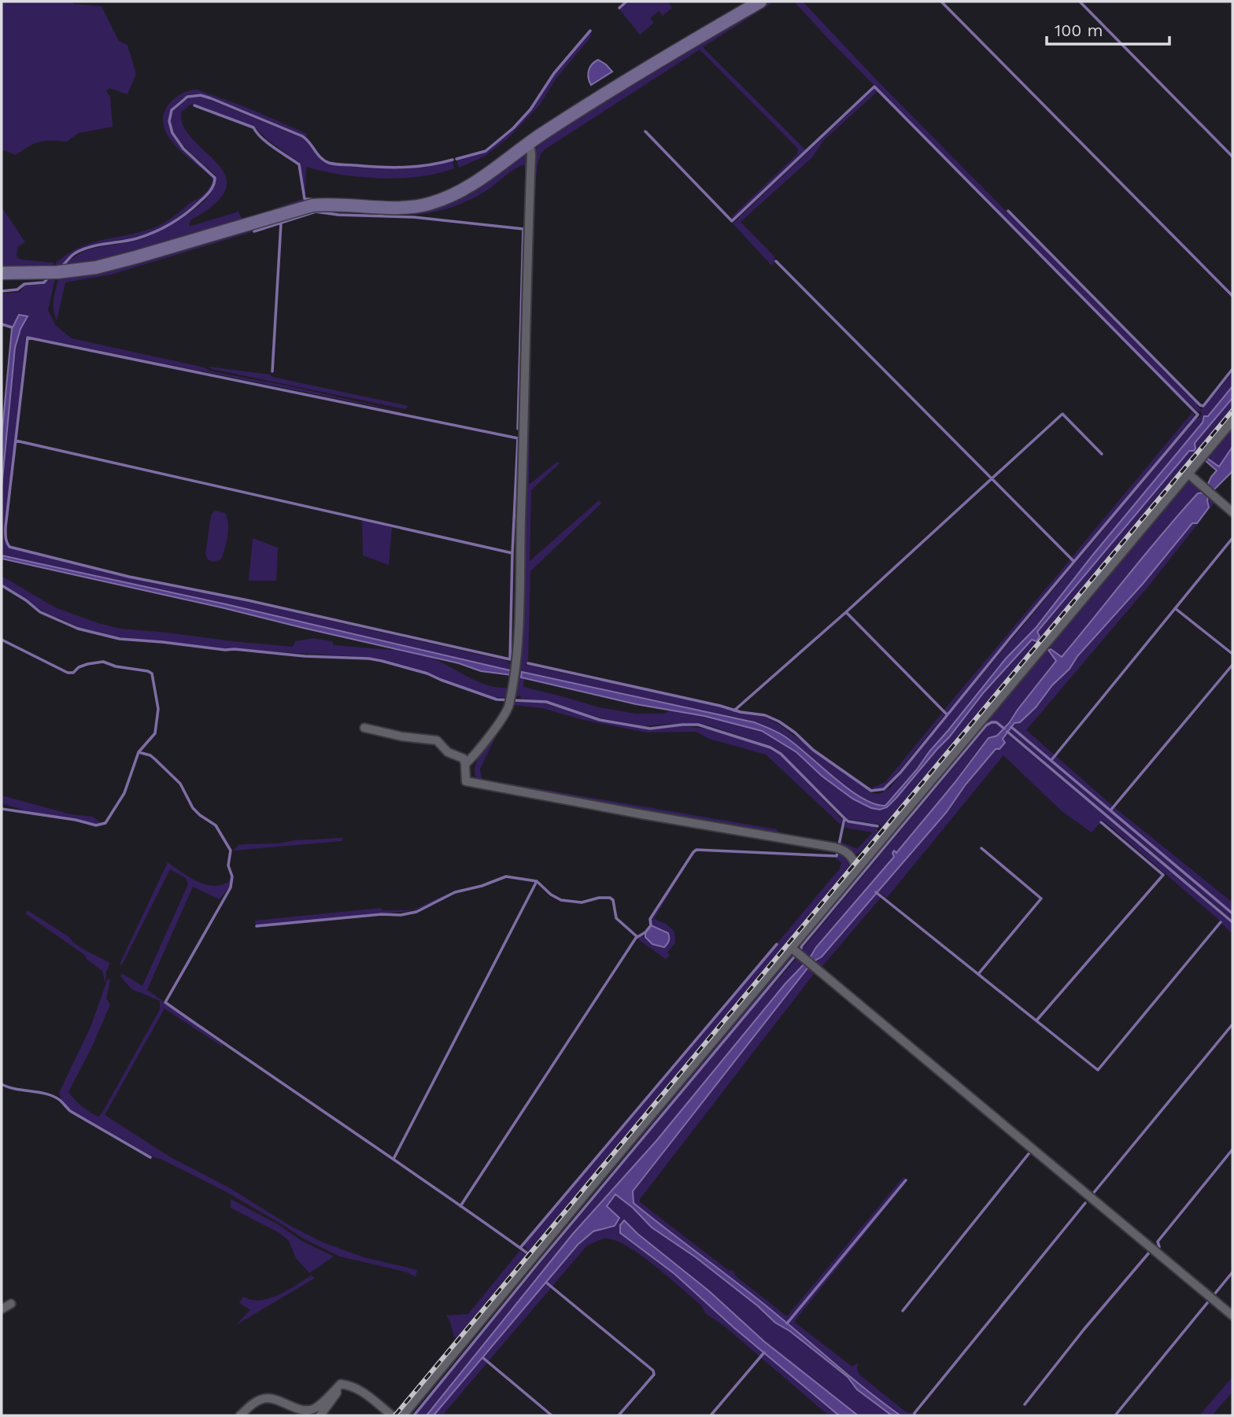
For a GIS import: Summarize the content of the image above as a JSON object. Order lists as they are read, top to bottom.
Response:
{
  "scale_bar": "100 m"
}
